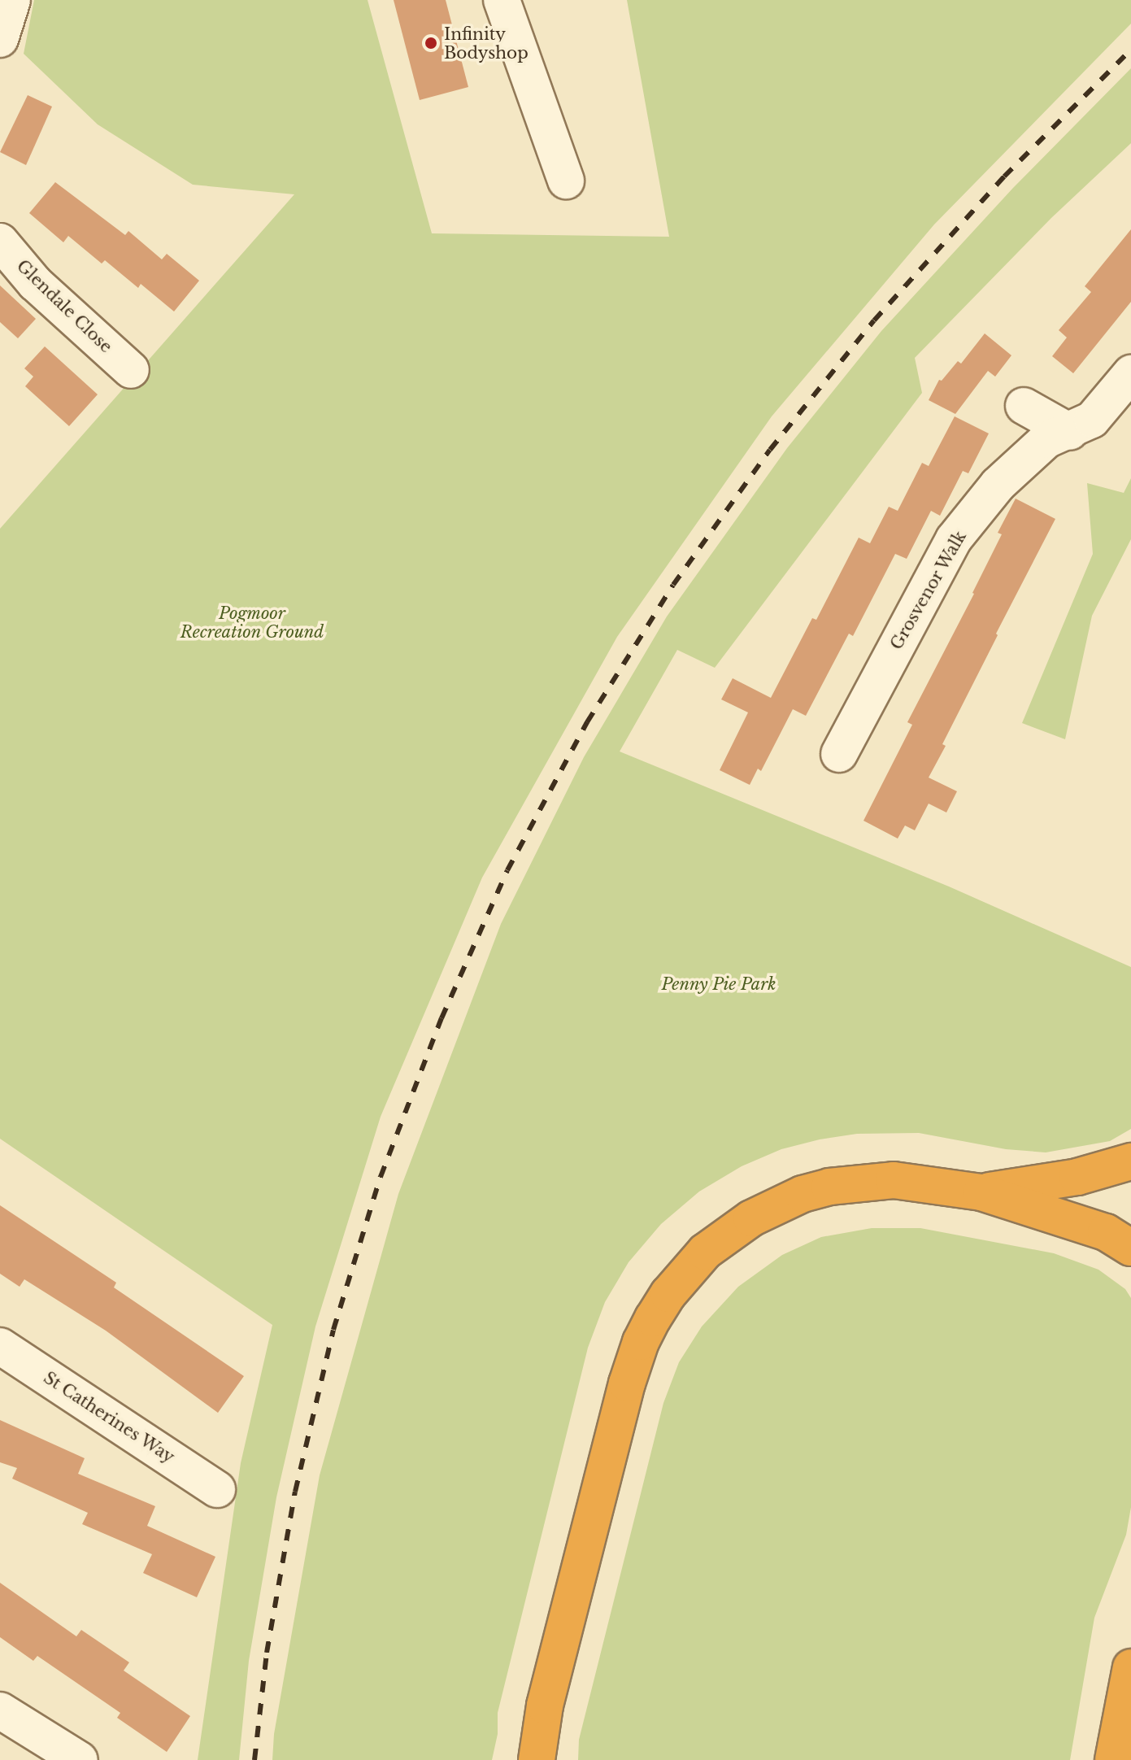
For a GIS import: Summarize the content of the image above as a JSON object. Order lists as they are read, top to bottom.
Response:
{
  "streets": {
    "street": ["Glendale Close", "Grosvenor Walk", "St Catherines Way"]
  },
  "parks": ["Pogmoor Recreation Ground", "Penny Pie Park"],
  "places": ["Infinity Bodyshop"]
}
